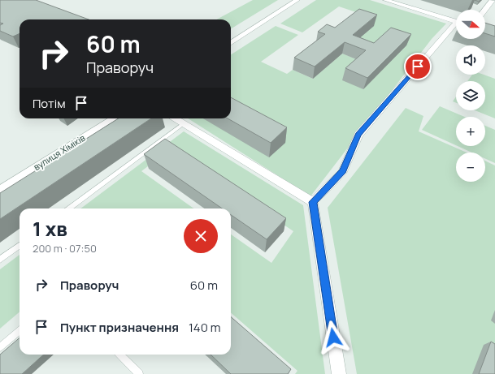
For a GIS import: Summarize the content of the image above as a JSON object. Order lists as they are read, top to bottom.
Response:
{
  "streets": {
    "street": ["вулиця Хіміків"]
  },
  "north": "right",
  "page": {
    "map_buttons": ["+", "−"],
    "turn": ["60 m", "Праворуч"],
    "then": "Потім",
    "heading": ["1 хв", "200 m · 07:50"],
    "list": [
      {
        "name": "Праворуч",
        "value": "60 m"
      },
      {
        "name": "Пункт призначення",
        "value": "140 m"
      }
    ]
  }
}
